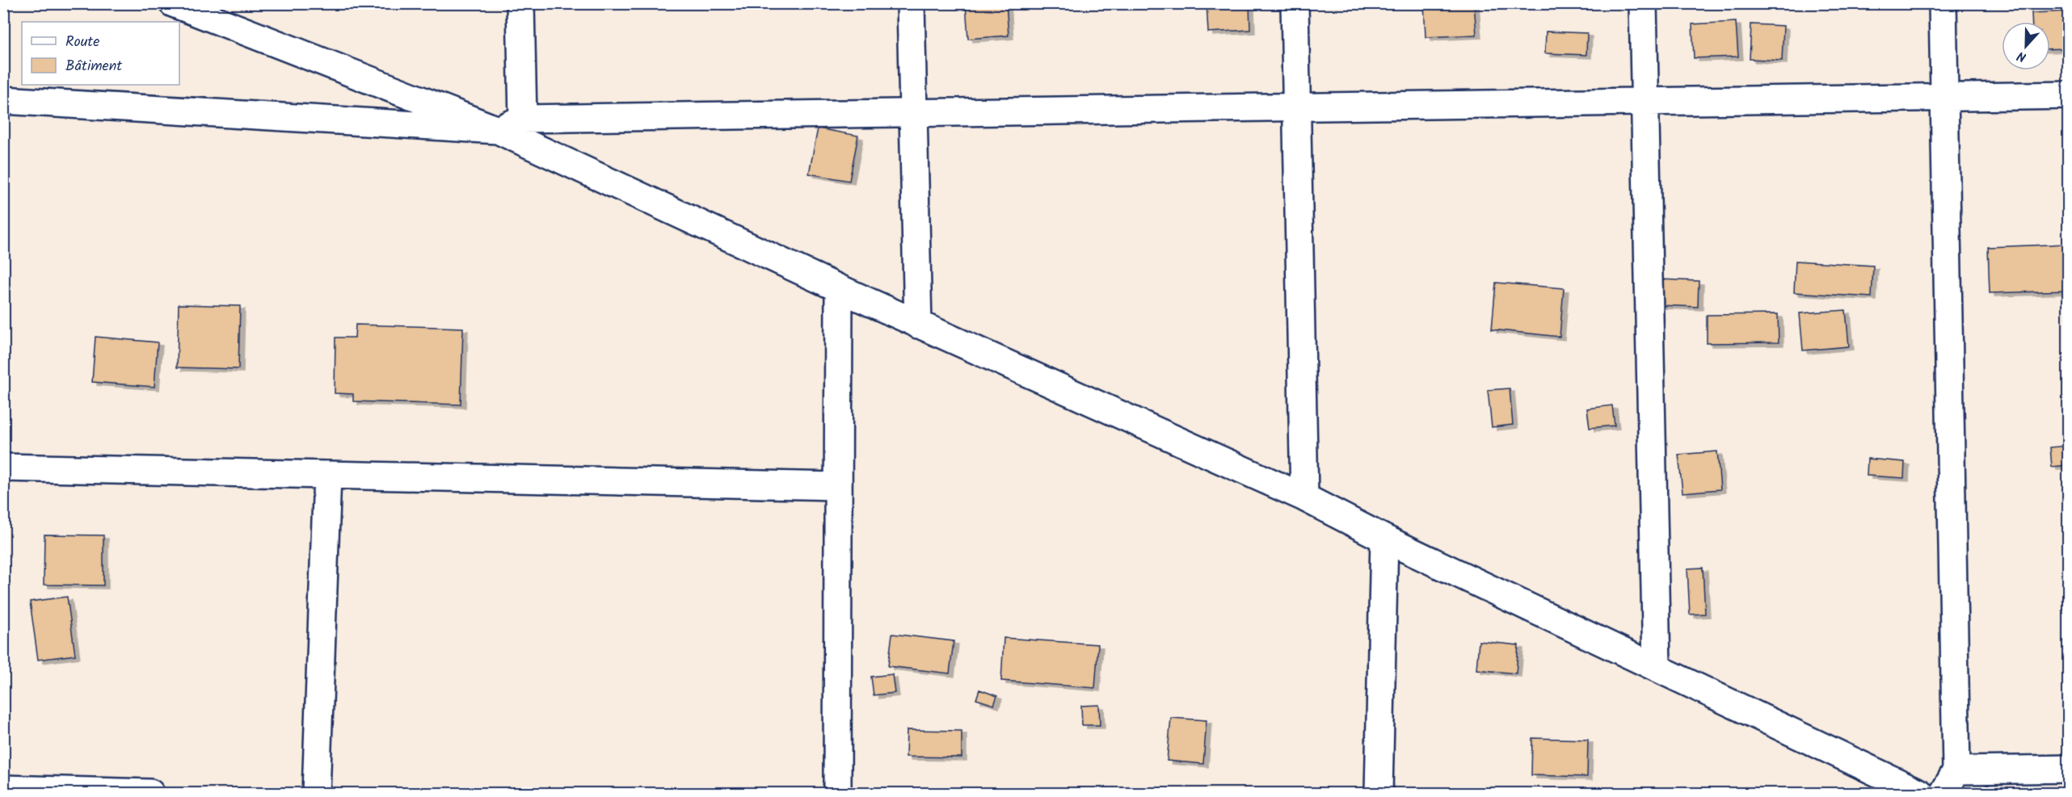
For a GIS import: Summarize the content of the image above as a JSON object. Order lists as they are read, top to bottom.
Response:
{
  "legend": ["Route", "Bâtiment"],
  "north": "bottom"
}
